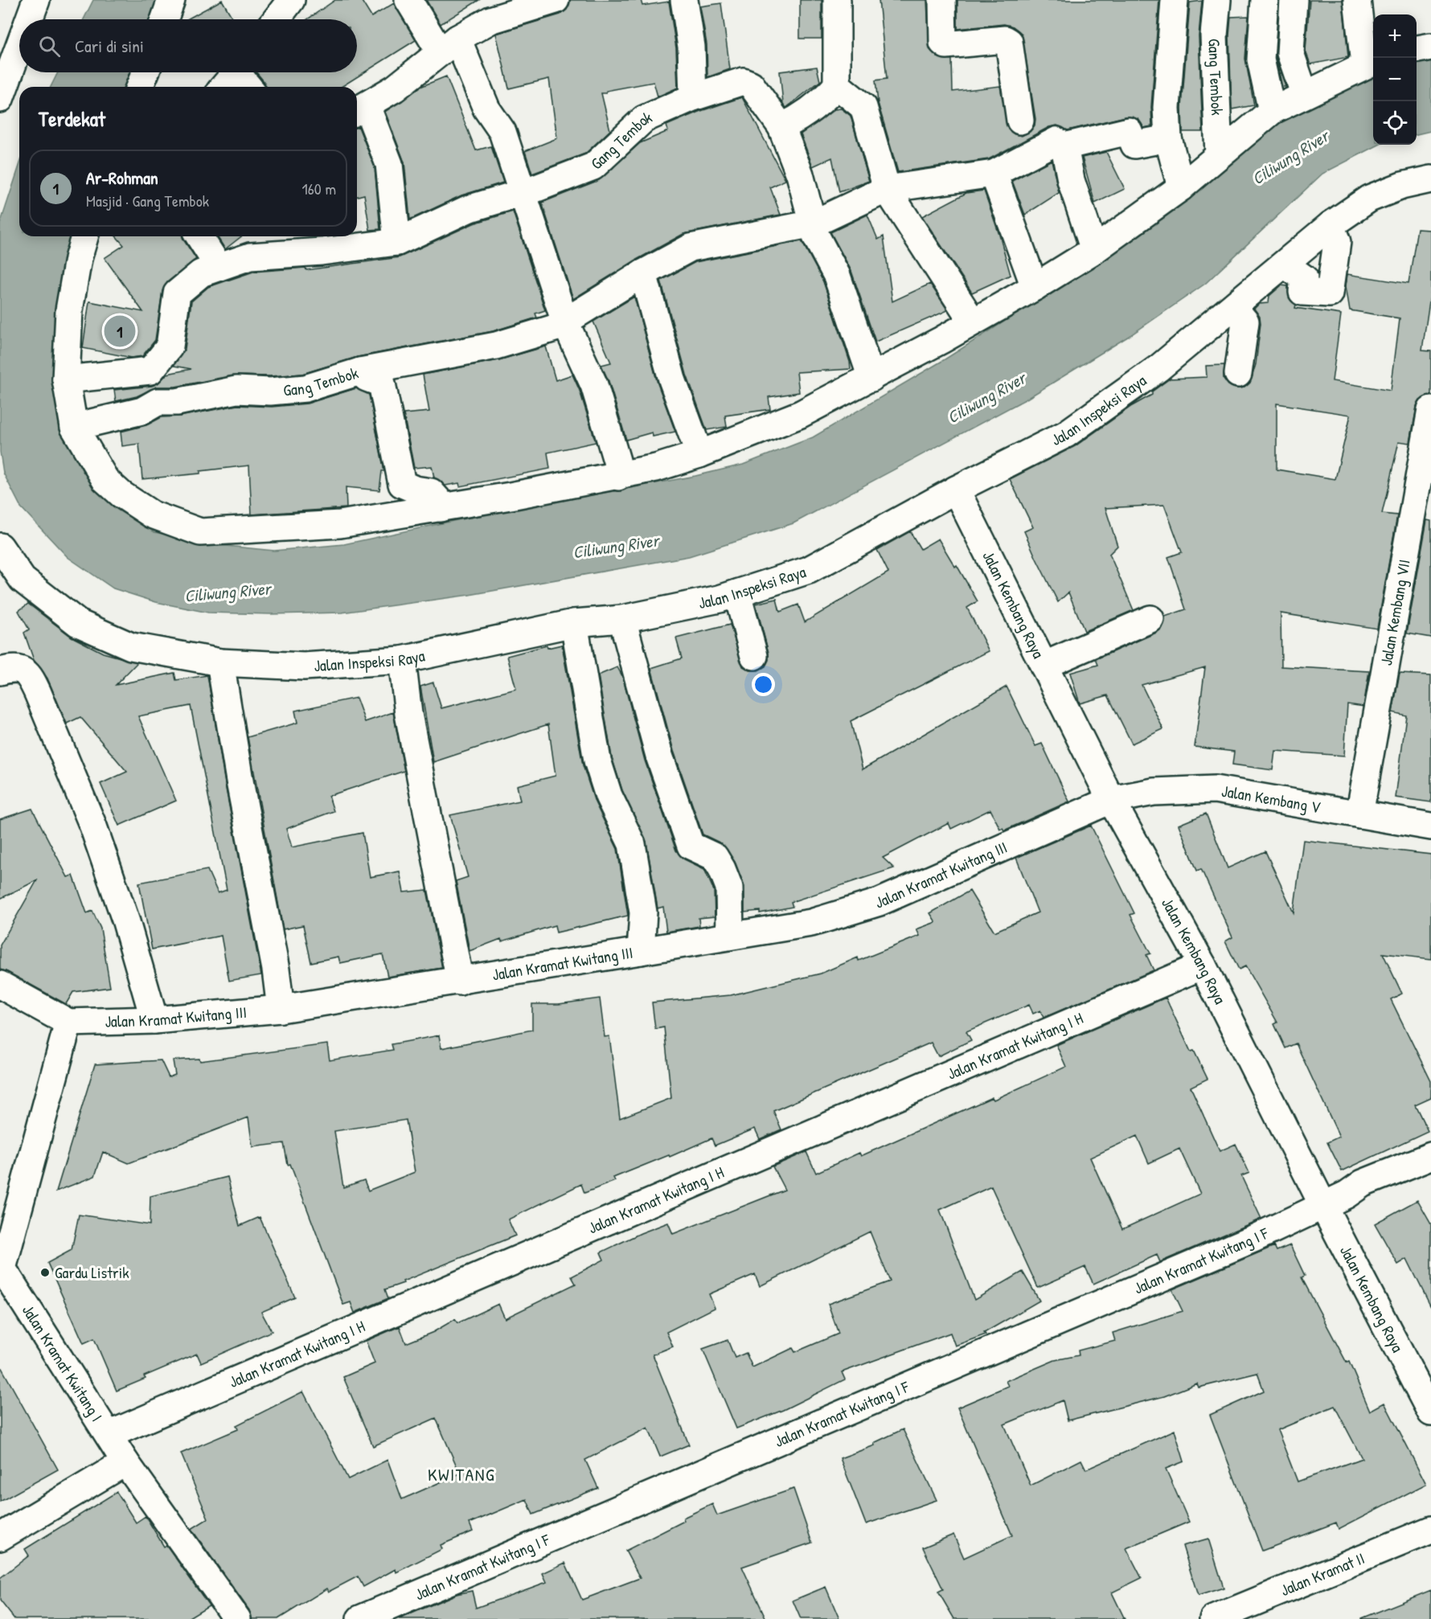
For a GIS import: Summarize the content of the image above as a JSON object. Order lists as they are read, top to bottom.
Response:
{
  "streets": {
    "street": [
      "Gang Tembok",
      "Jalan Inspeksi Raya",
      "Jalan Kembang Raya",
      "Jalan Kembang VII",
      "Jalan Kembang V",
      "Jalan Kramat Kwitang III",
      "Jalan Kramat Kwitang I H",
      "Jalan Kramat Kwitang I F",
      "Jalan Kramat Kwitang I",
      "Jalan Kramat II"
    ]
  },
  "crossings": [
    ["Jalan Inspeksi Raya", "Jalan Kembang Raya"],
    ["Jalan Kembang Raya", "Jalan Kembang V"],
    ["Jalan Kembang Raya", "Jalan Kramat Kwitang III"],
    ["Jalan Kembang Raya", "Jalan Kramat Kwitang I H"],
    ["Jalan Kembang Raya", "Jalan Kramat Kwitang I F"],
    ["Jalan Kembang VII", "Jalan Kembang V"],
    ["Jalan Kembang V", "Jalan Kramat Kwitang III"],
    ["Jalan Kramat Kwitang III", "Jalan Kramat Kwitang I"],
    ["Jalan Kramat Kwitang I H", "Jalan Kramat Kwitang I"]
  ],
  "districts": ["KWITANG"],
  "water": ["Ciliwung River"],
  "places": ["Gardu Listrik"],
  "page": {
    "map_buttons": ["+", "−"],
    "search": "Cari di sini",
    "heading": "Terdekat",
    "list": [
      {
        "mark": "1",
        "name": "Ar-Rohman",
        "note": "Masjid · Gang Tembok",
        "value": "160 m"
      }
    ],
    "pins": "1"
  }
}
